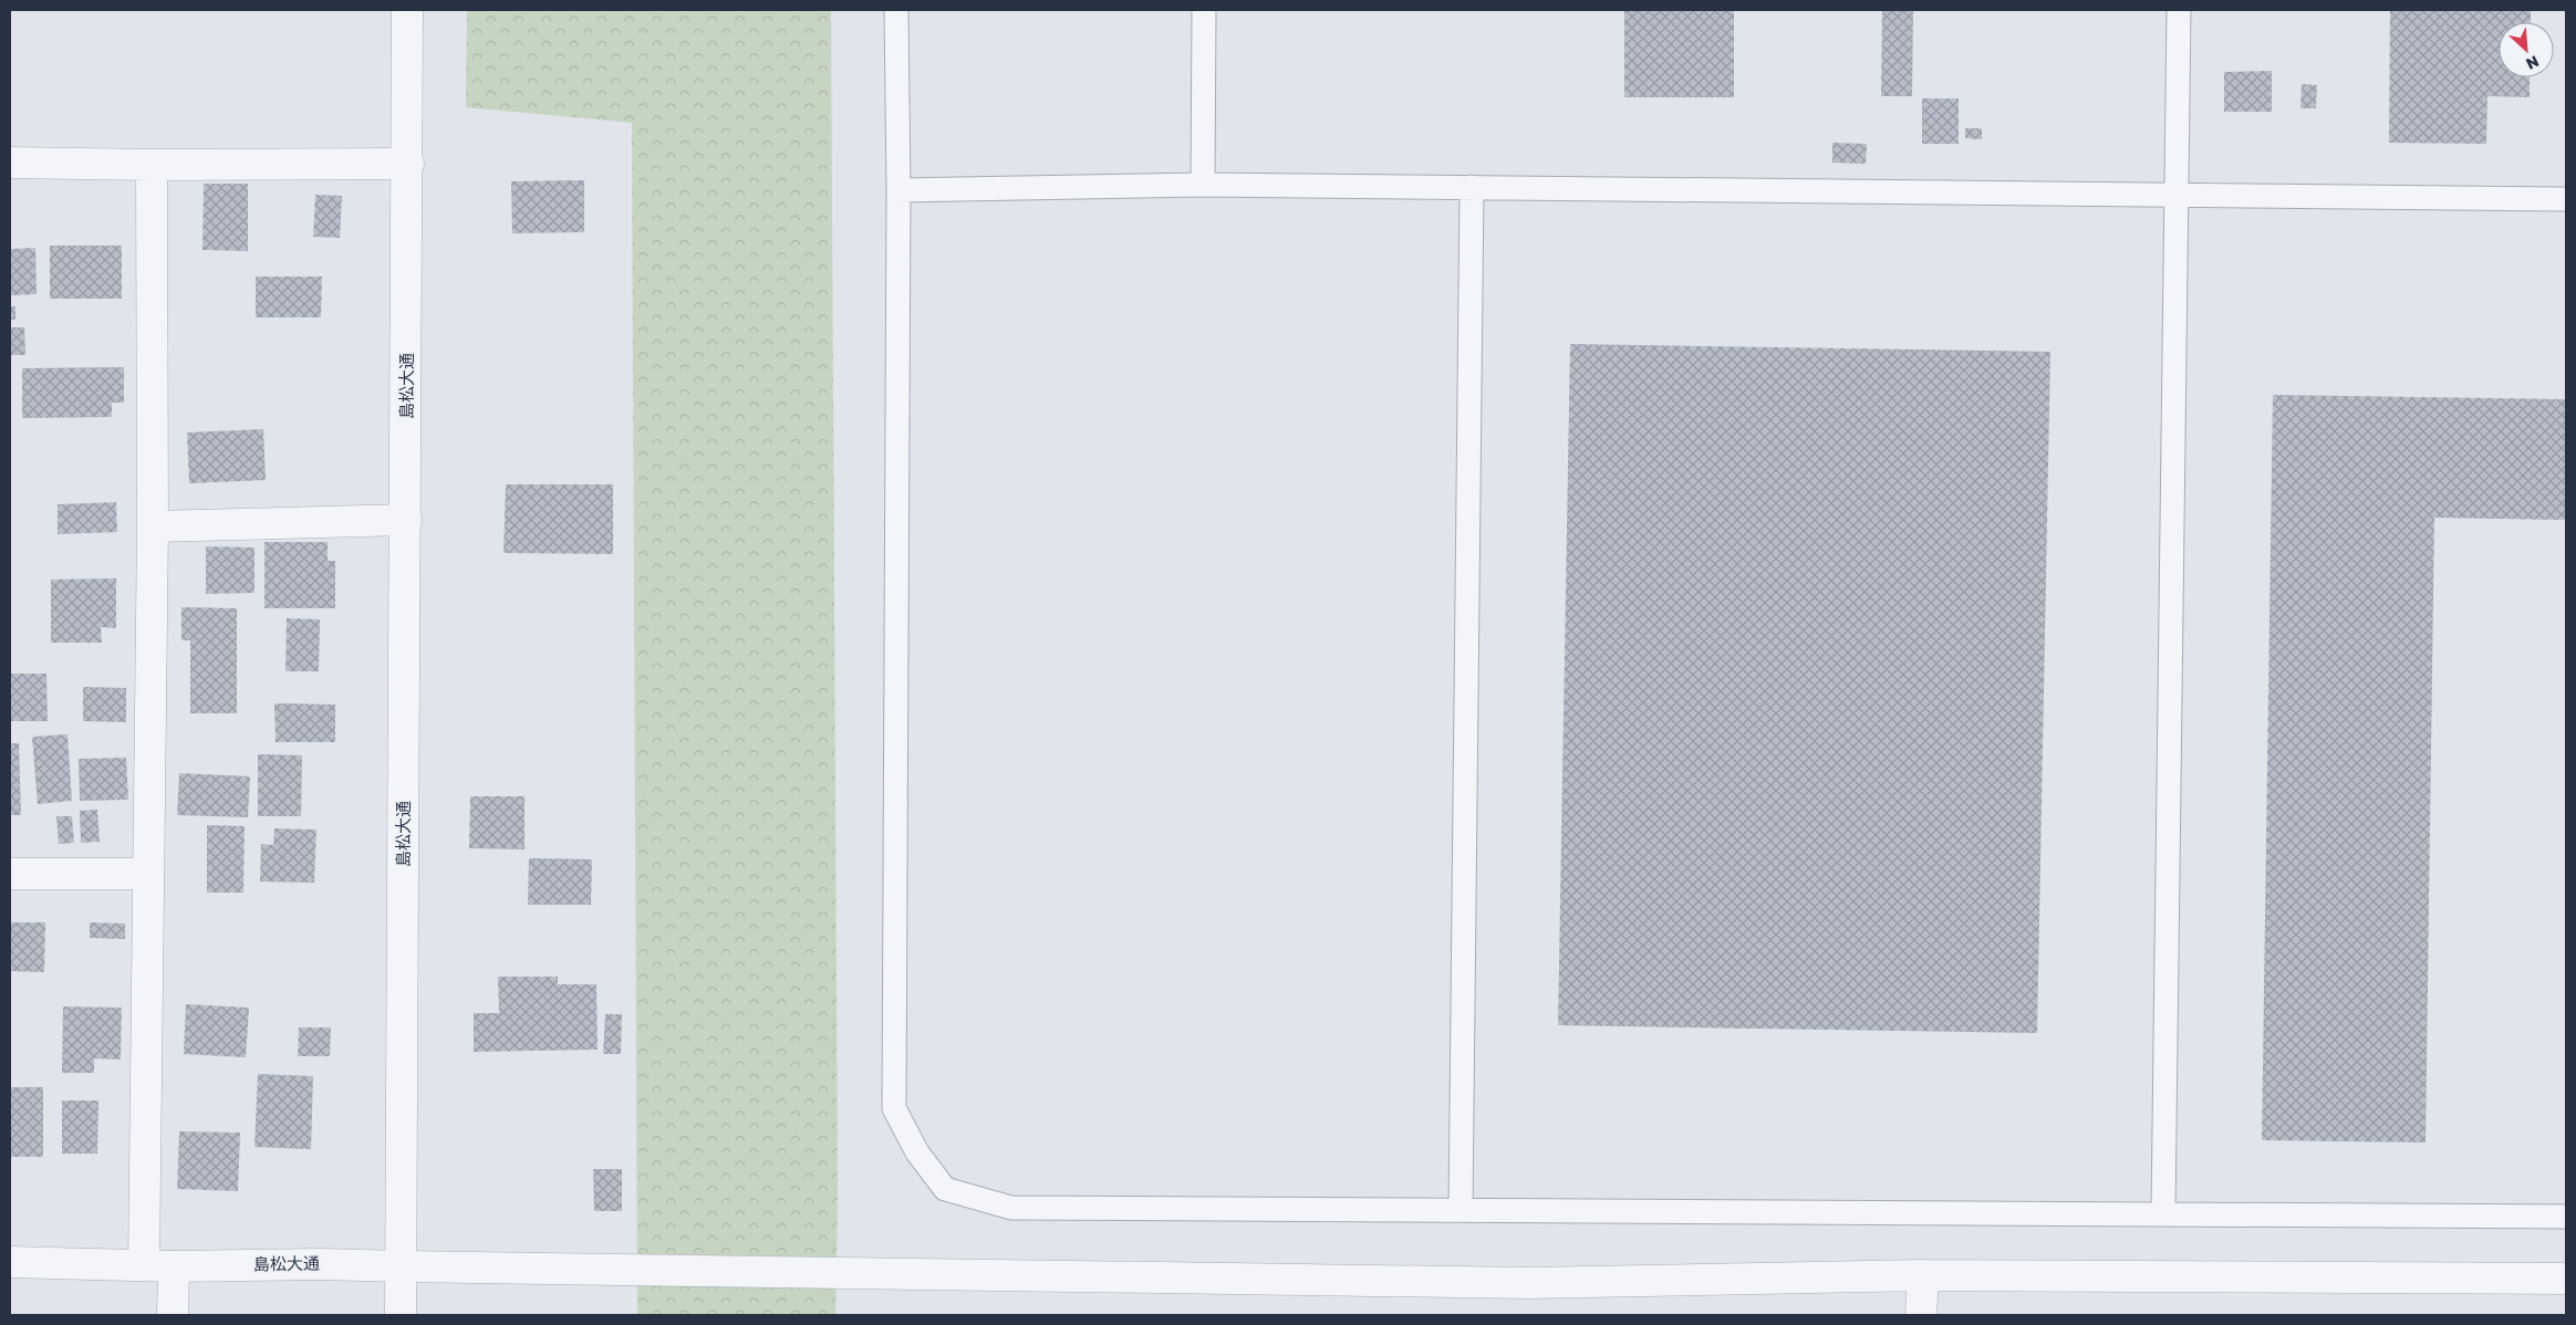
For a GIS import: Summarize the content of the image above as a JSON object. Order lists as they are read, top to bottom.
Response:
{
  "streets": {
    "street": ["島松大通"]
  },
  "north": "bottom right"
}
